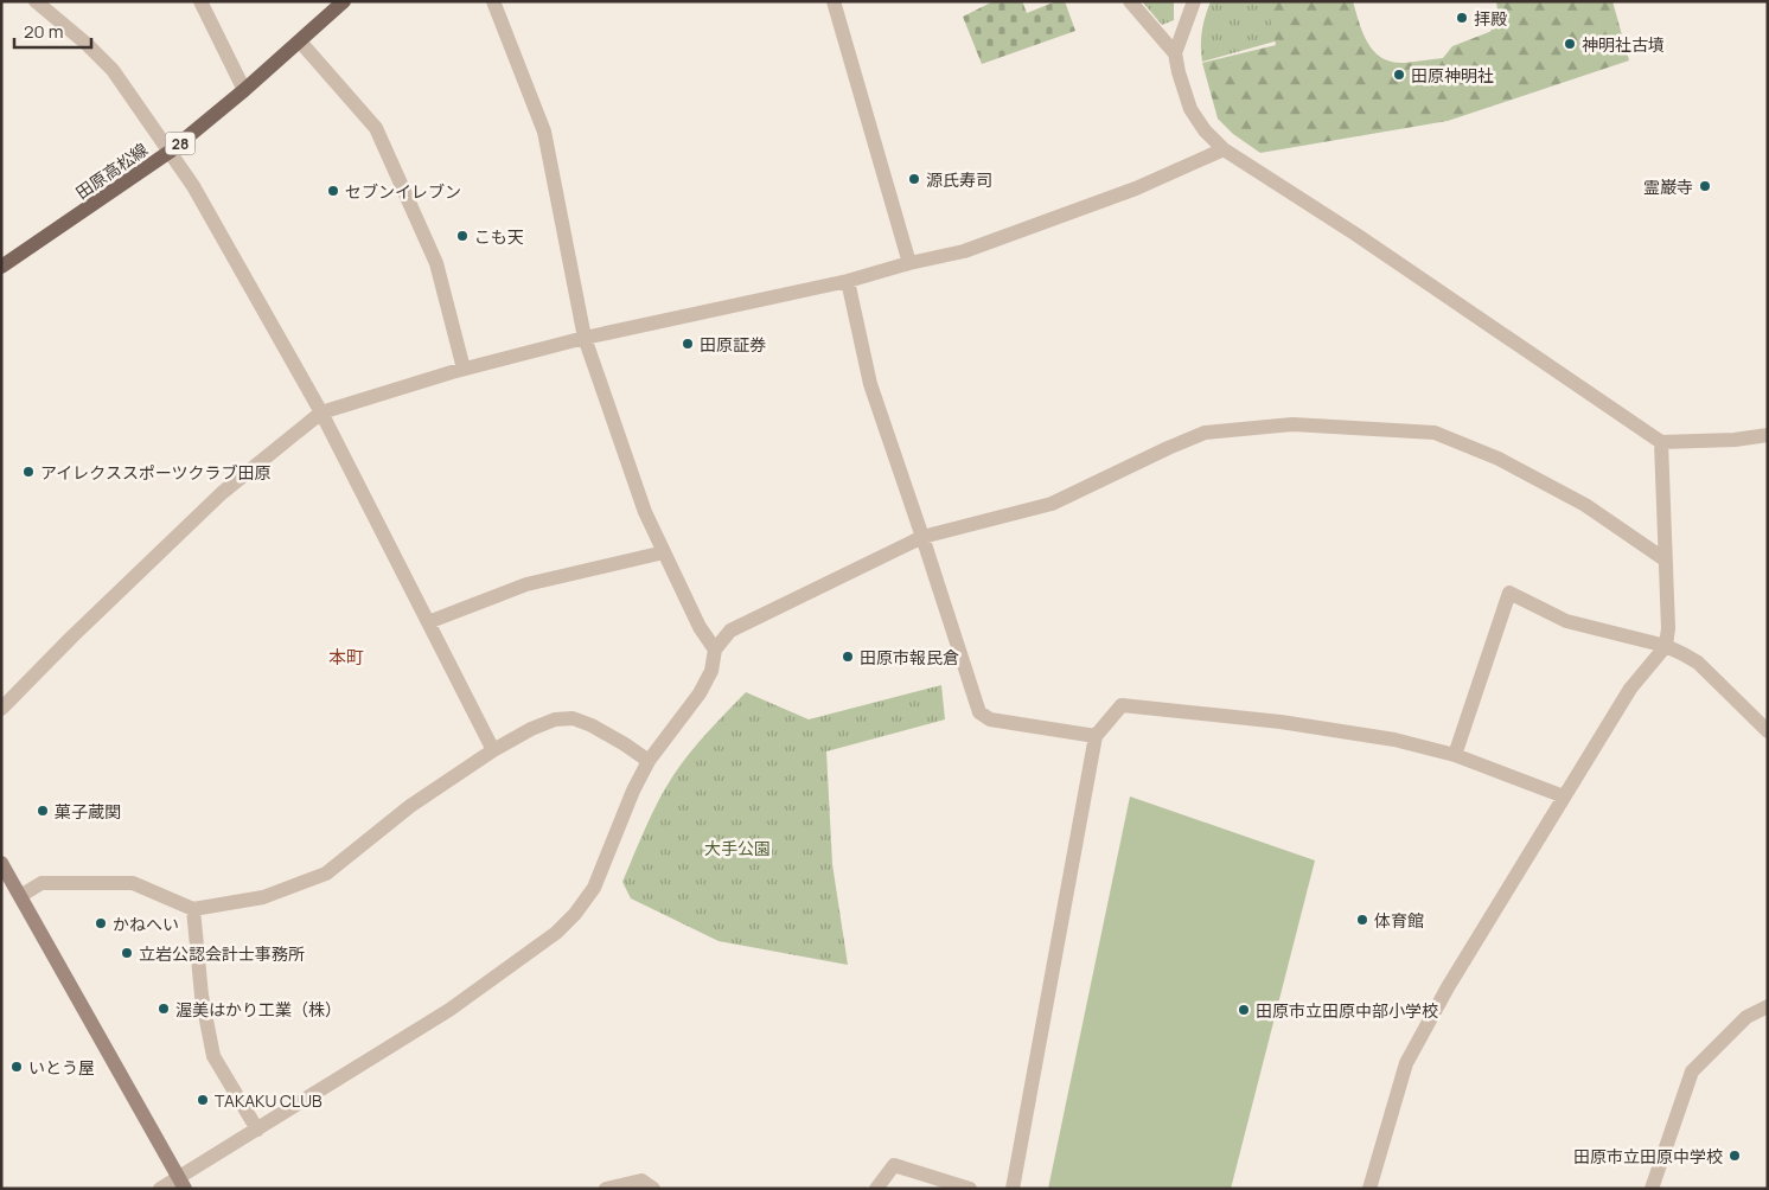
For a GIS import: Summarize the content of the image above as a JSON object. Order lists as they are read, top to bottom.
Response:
{
  "streets": {
    "main road": ["28", "田原高松線"]
  },
  "districts": ["本町"],
  "parks": ["大手公園"],
  "places": [
    "拝殿",
    "神明社古墳",
    "田原神明社",
    "源氏寿司",
    "霊巌寺",
    "セブンイレブン",
    "こも天",
    "田原証券",
    "アイレクススポーツクラブ田原",
    "田原市報民倉",
    "菓子蔵関",
    "体育館",
    "かねへい",
    "立岩公認会計士事務所",
    "渥美はかり工業（株）",
    "田原市立田原中部小学校",
    "いとう屋",
    "TAKAKU CLUB",
    "田原市立田原中学校"
  ],
  "scale_bar": "20 m"
}
